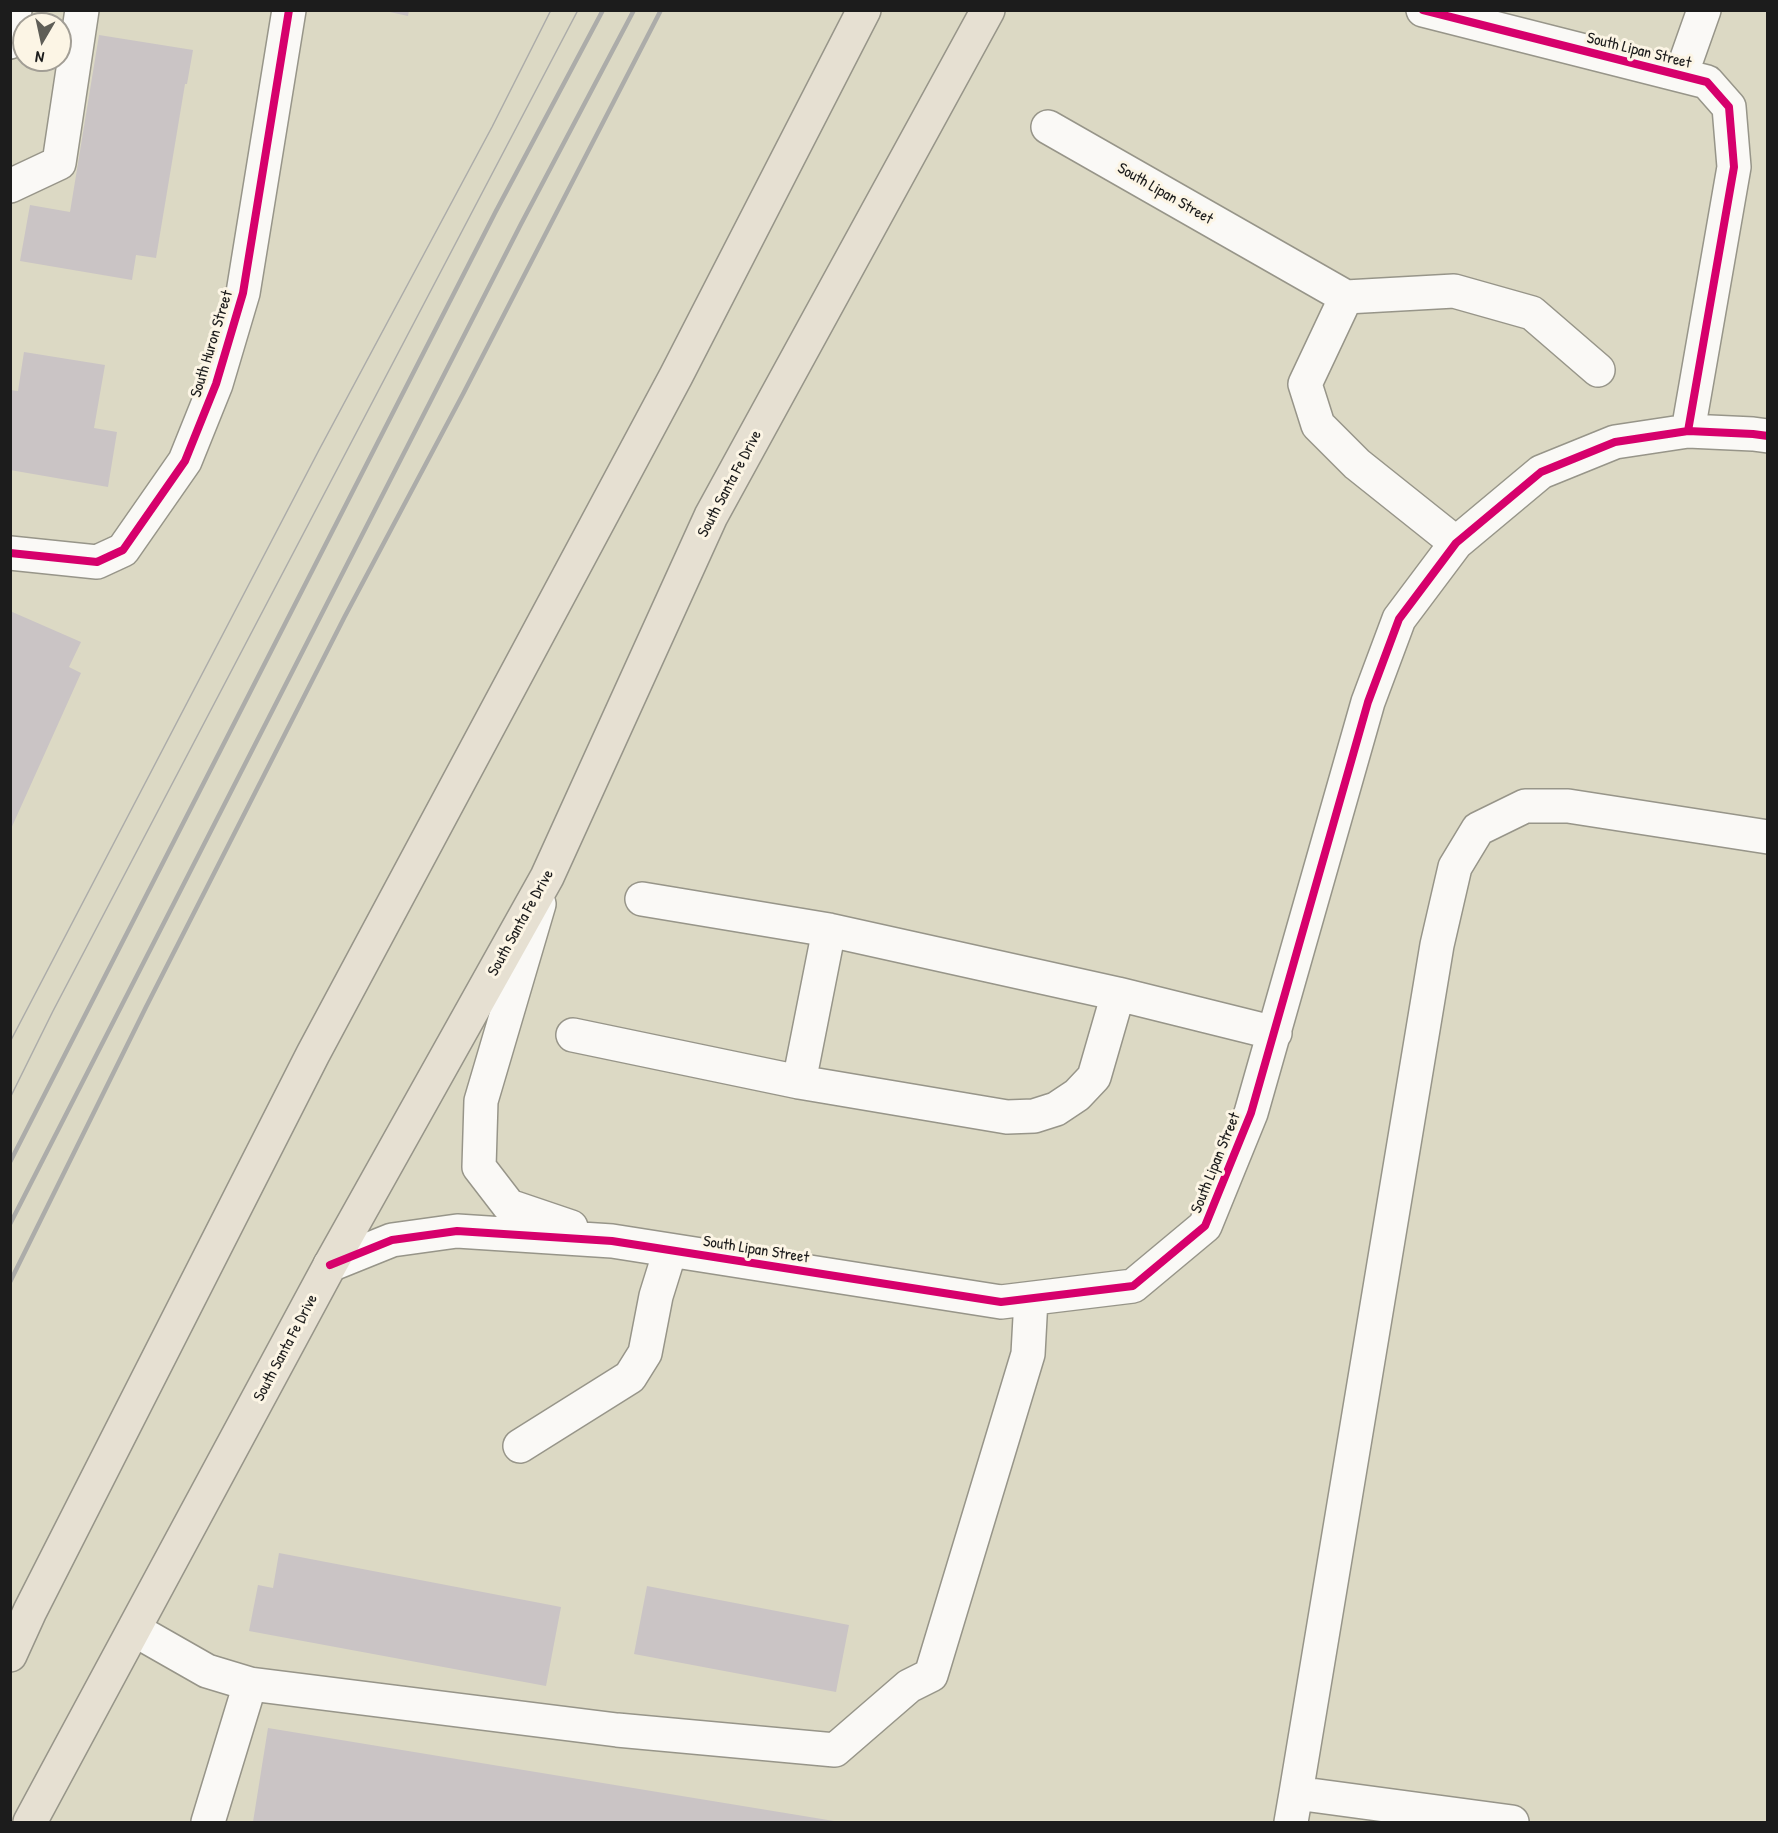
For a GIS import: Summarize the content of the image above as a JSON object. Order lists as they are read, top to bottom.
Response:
{
  "streets": {
    "highway": ["South Santa Fe Drive"],
    "street": ["South Lipan Street", "South Huron Street"]
  },
  "crossings": [
    ["South Lipan Street", "South Santa Fe Drive"]
  ],
  "north": "bottom"
}
